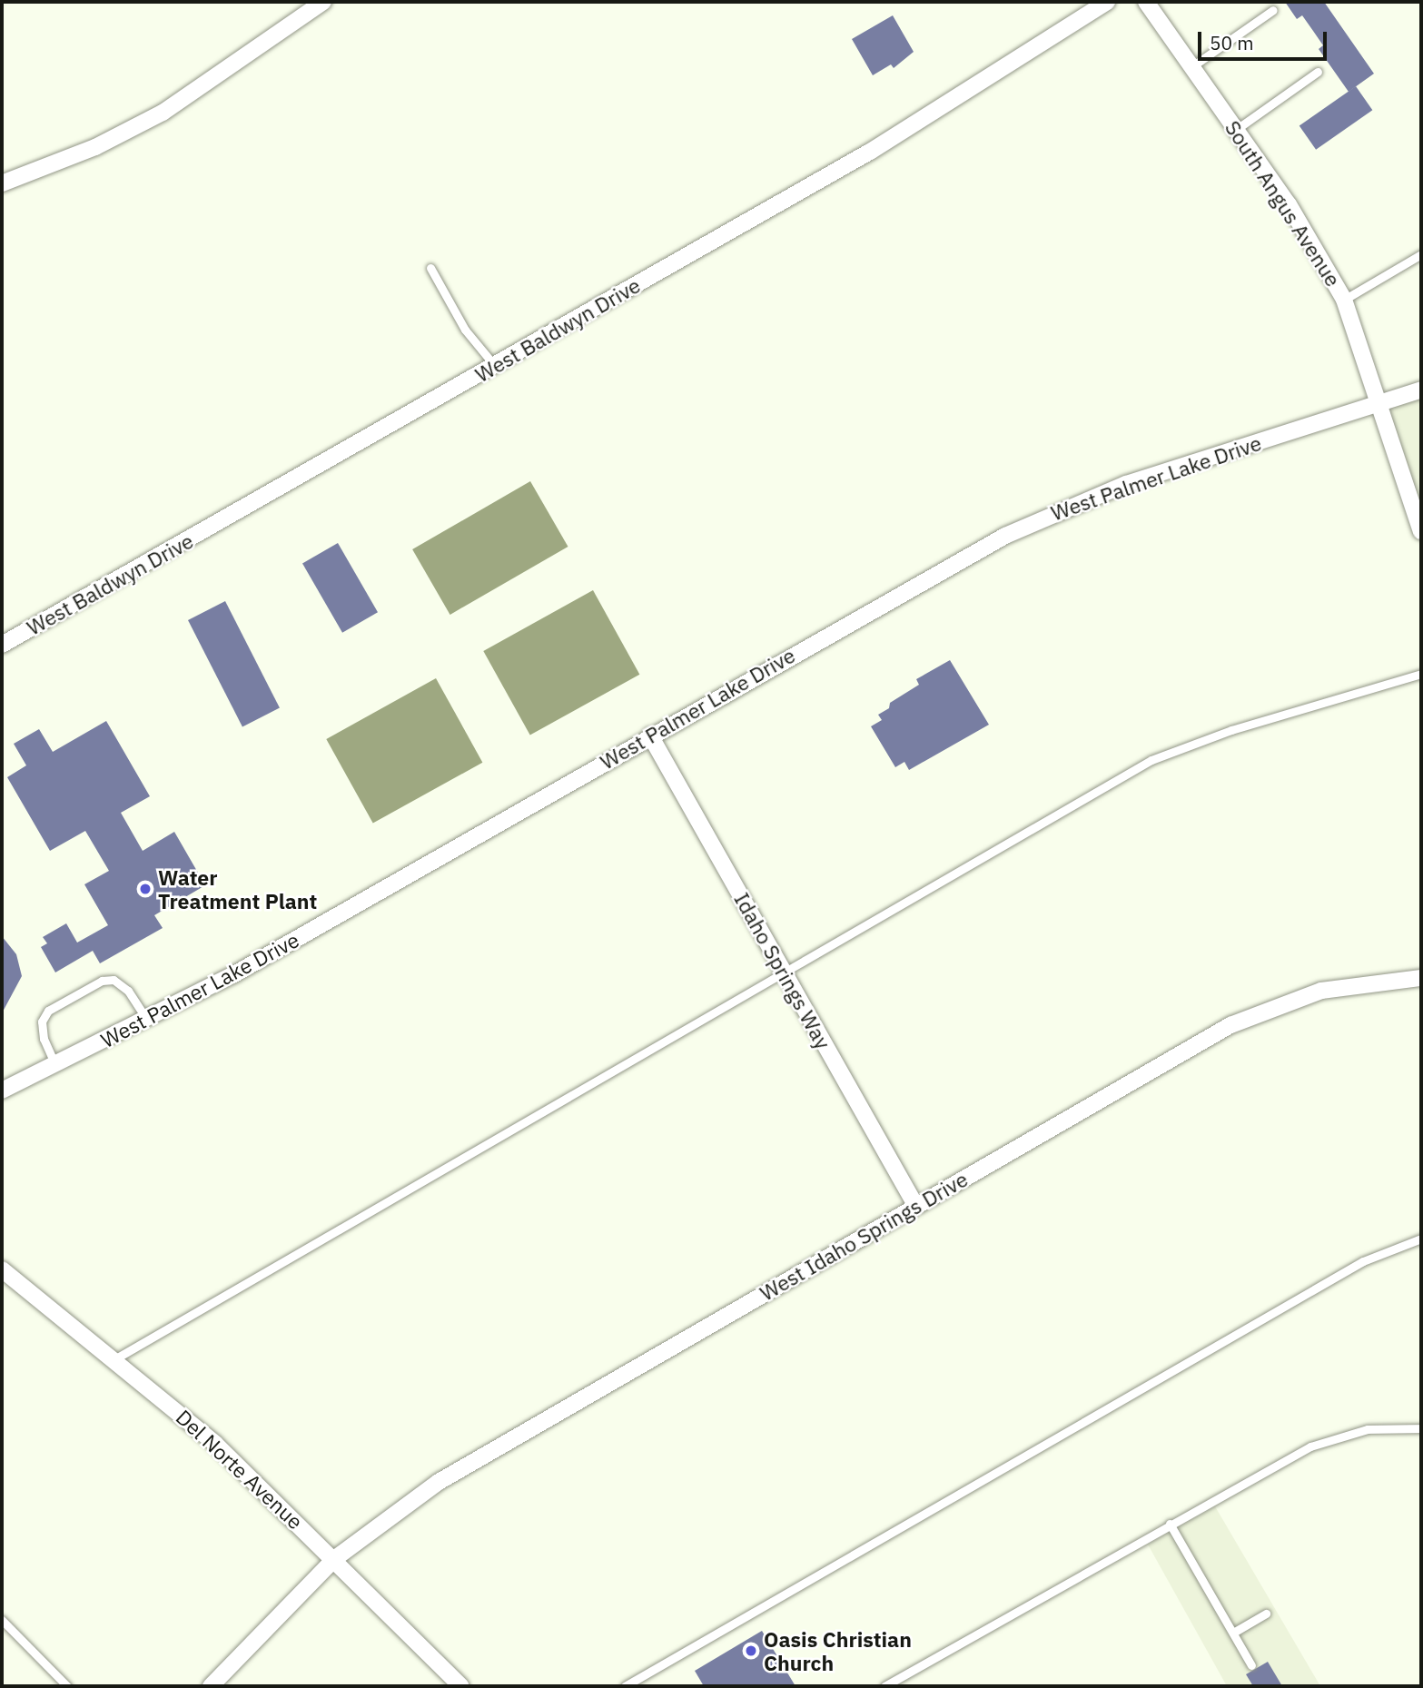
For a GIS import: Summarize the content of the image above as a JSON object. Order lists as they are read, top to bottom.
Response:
{
  "streets": {
    "street": [
      "South Angus Avenue",
      "West Baldwyn Drive",
      "West Palmer Lake Drive",
      "Idaho Springs Way",
      "West Idaho Springs Drive",
      "Del Norte Avenue"
    ]
  },
  "crossings": [
    ["South Angus Avenue", "West Palmer Lake Drive"],
    ["West Palmer Lake Drive", "Idaho Springs Way"],
    ["Idaho Springs Way", "West Idaho Springs Drive"],
    ["West Idaho Springs Drive", "Del Norte Avenue"]
  ],
  "places": ["Water Treatment Plant", "Oasis Christian Church"],
  "scale_bar": "50 m"
}
